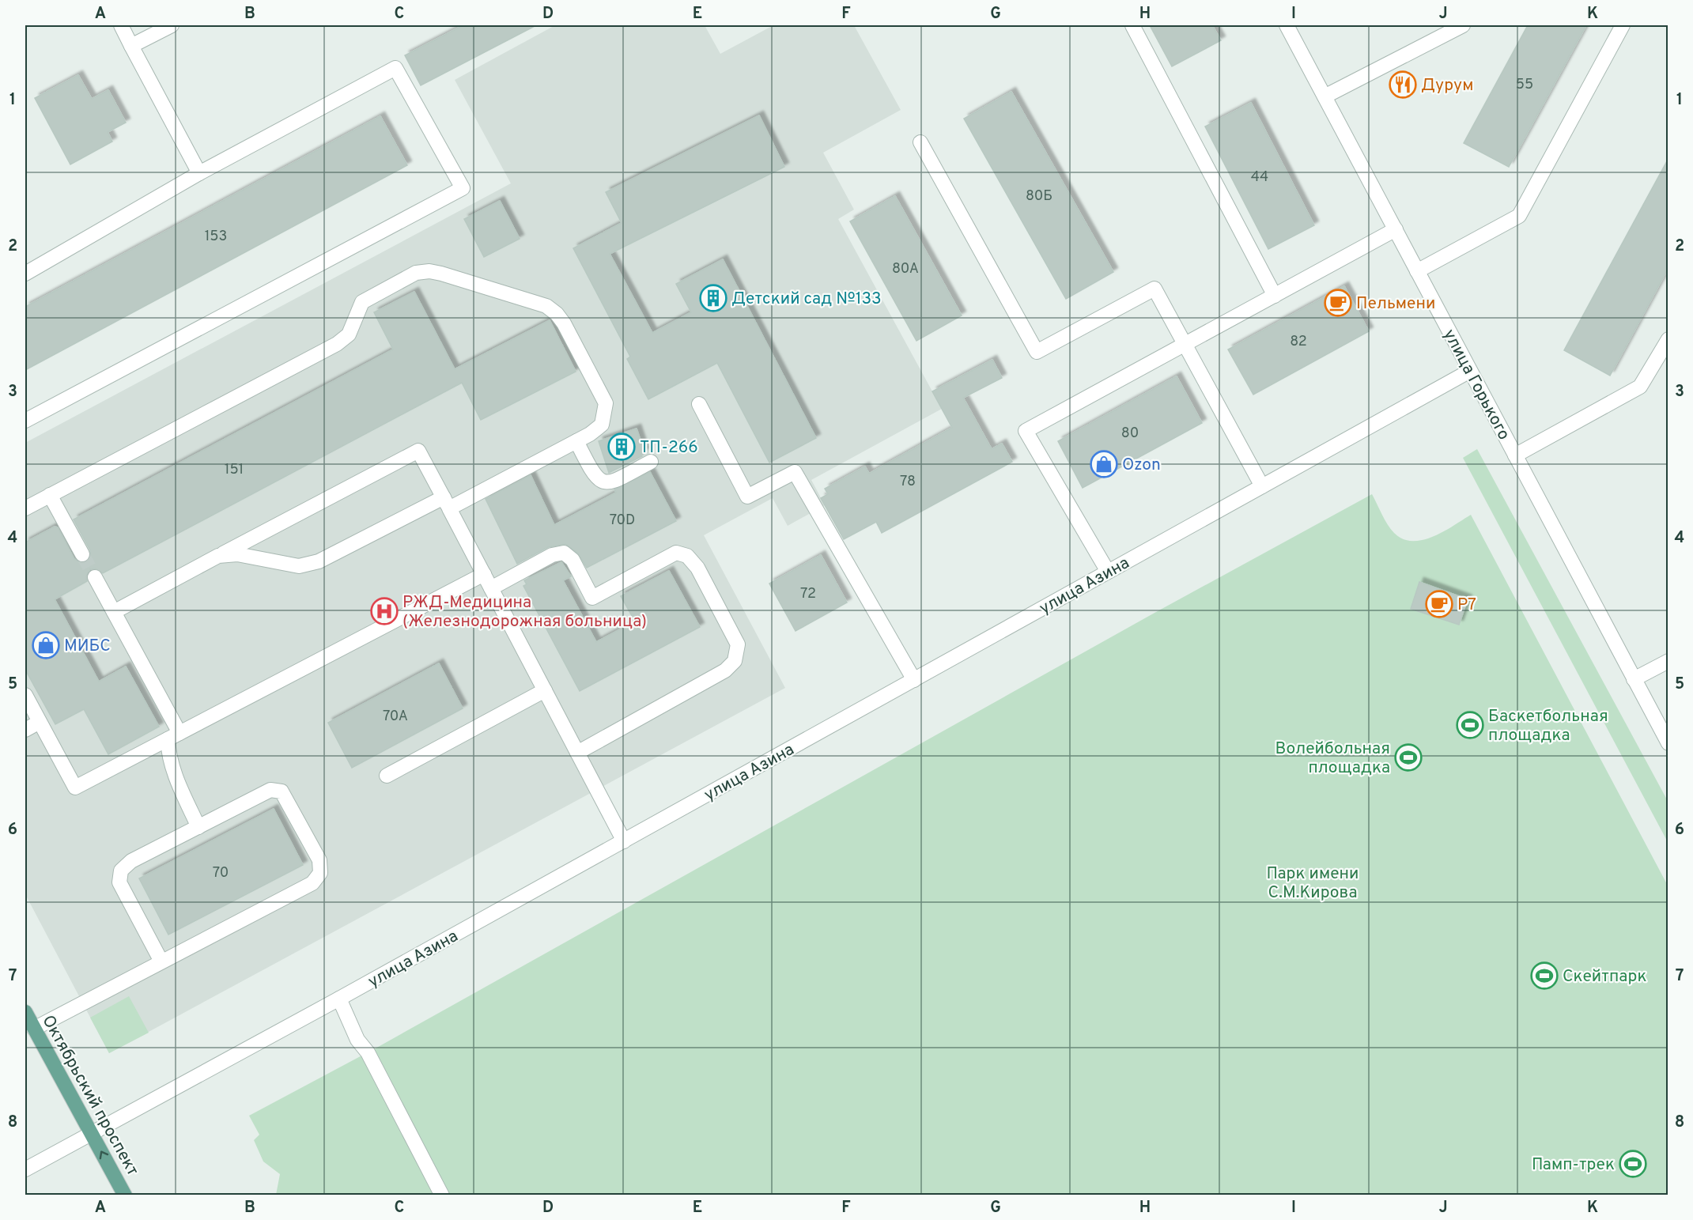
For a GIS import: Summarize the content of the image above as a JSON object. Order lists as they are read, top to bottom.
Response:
{
  "streets": {
    "main road": ["Октябрьский проспект"],
    "street": ["улица Горького", "улица Азина"]
  },
  "crossings": [
    ["улица Горького", "улица Азина"],
    ["улица Азина", "Октябрьский проспект"]
  ],
  "parks": ["Парк имени С.М.Кирова"],
  "places": {
    "restaurant": ["Дурум"],
    "building": ["Детский сад №133", "ТП-266"],
    "cafe": ["Пельмени", "Р7"],
    "shop": ["Ozon", "МИБС"],
    "hospital": ["РЖД-Медицина (Железнодорожная больница)"],
    "sports": [
      "Баскетбольная площадка",
      "Волейбольная площадка",
      "Скейтпарк",
      "Памп-трек"
    ]
  },
  "house_numbers": [
    "55",
    "44",
    "80Б",
    "153",
    "80А",
    "82",
    "80",
    "151",
    "78",
    "70D",
    "72",
    "70А",
    "70"
  ],
  "grid": {
    "columns": [
      "A",
      "B",
      "C",
      "D",
      "E",
      "F",
      "G",
      "H",
      "I",
      "J",
      "K"
    ],
    "rows": [
      "1",
      "2",
      "3",
      "4",
      "5",
      "6",
      "7",
      "8"
    ]
  }
}
